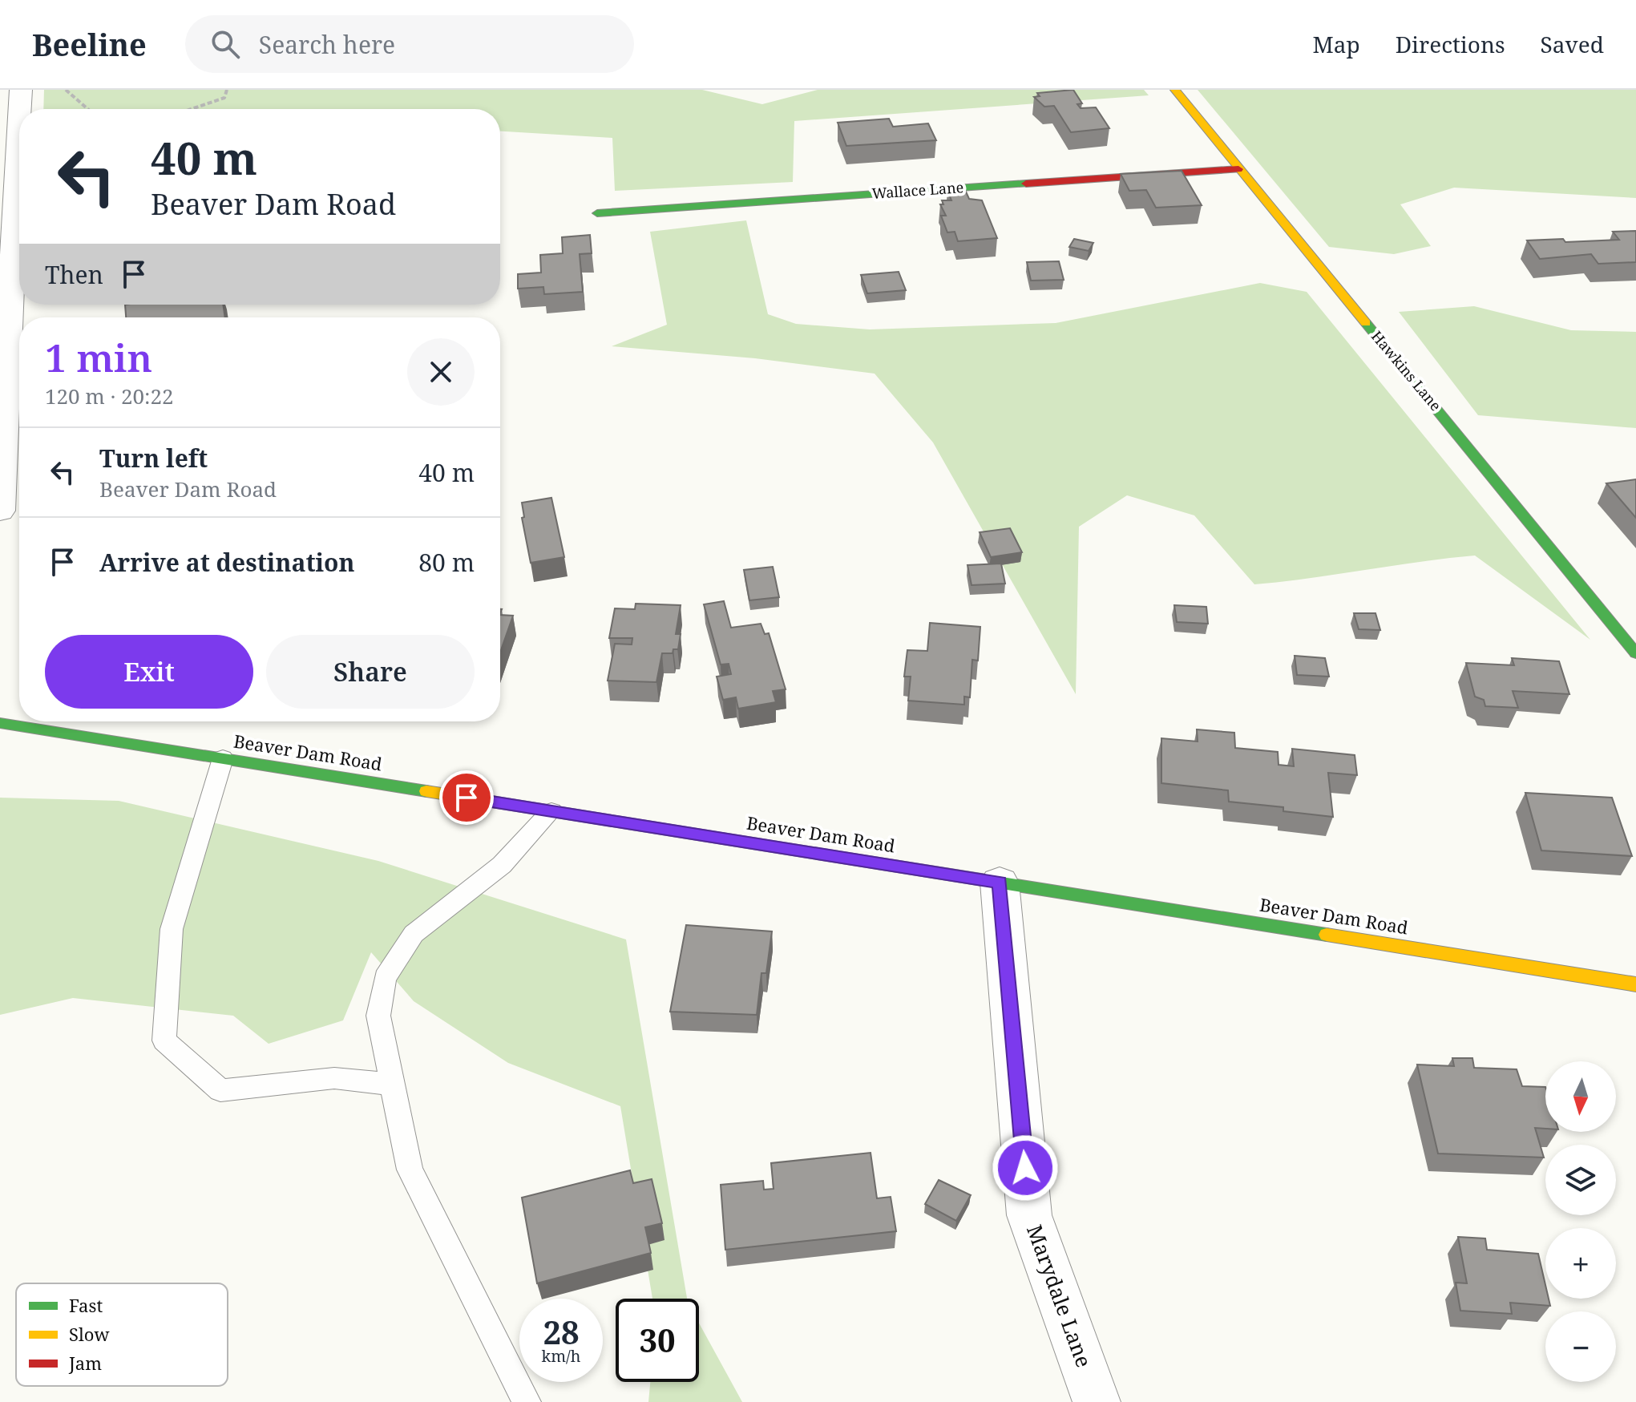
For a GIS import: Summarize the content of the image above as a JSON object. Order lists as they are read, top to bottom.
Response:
{
  "streets": {
    "street": [
      "Wallace Lane",
      "Hawkins Lane",
      "Beaver Dam Road",
      "Marydale Lane"
    ]
  },
  "crossings": [
    ["Wallace Lane", "Hawkins Lane"],
    ["Beaver Dam Road", "Marydale Lane"]
  ],
  "legend": ["Fast", "Slow", "Jam"],
  "north": "bottom",
  "page": {
    "header": "Beeline",
    "search": "Search here",
    "nav": ["Map", "Directions", "Saved"],
    "turn": ["40 m", "Beaver Dam Road"],
    "then": "Then",
    "heading": ["1 min", "120 m · 20:22"],
    "list": [
      {
        "name": "Turn left",
        "note": "Beaver Dam Road",
        "value": "40 m"
      },
      {
        "name": "Arrive at destination",
        "value": "80 m"
      }
    ],
    "buttons": ["Exit", "Share"],
    "map_buttons": ["+", "−"],
    "speed": "28 km/h",
    "limit": "30"
  }
}
